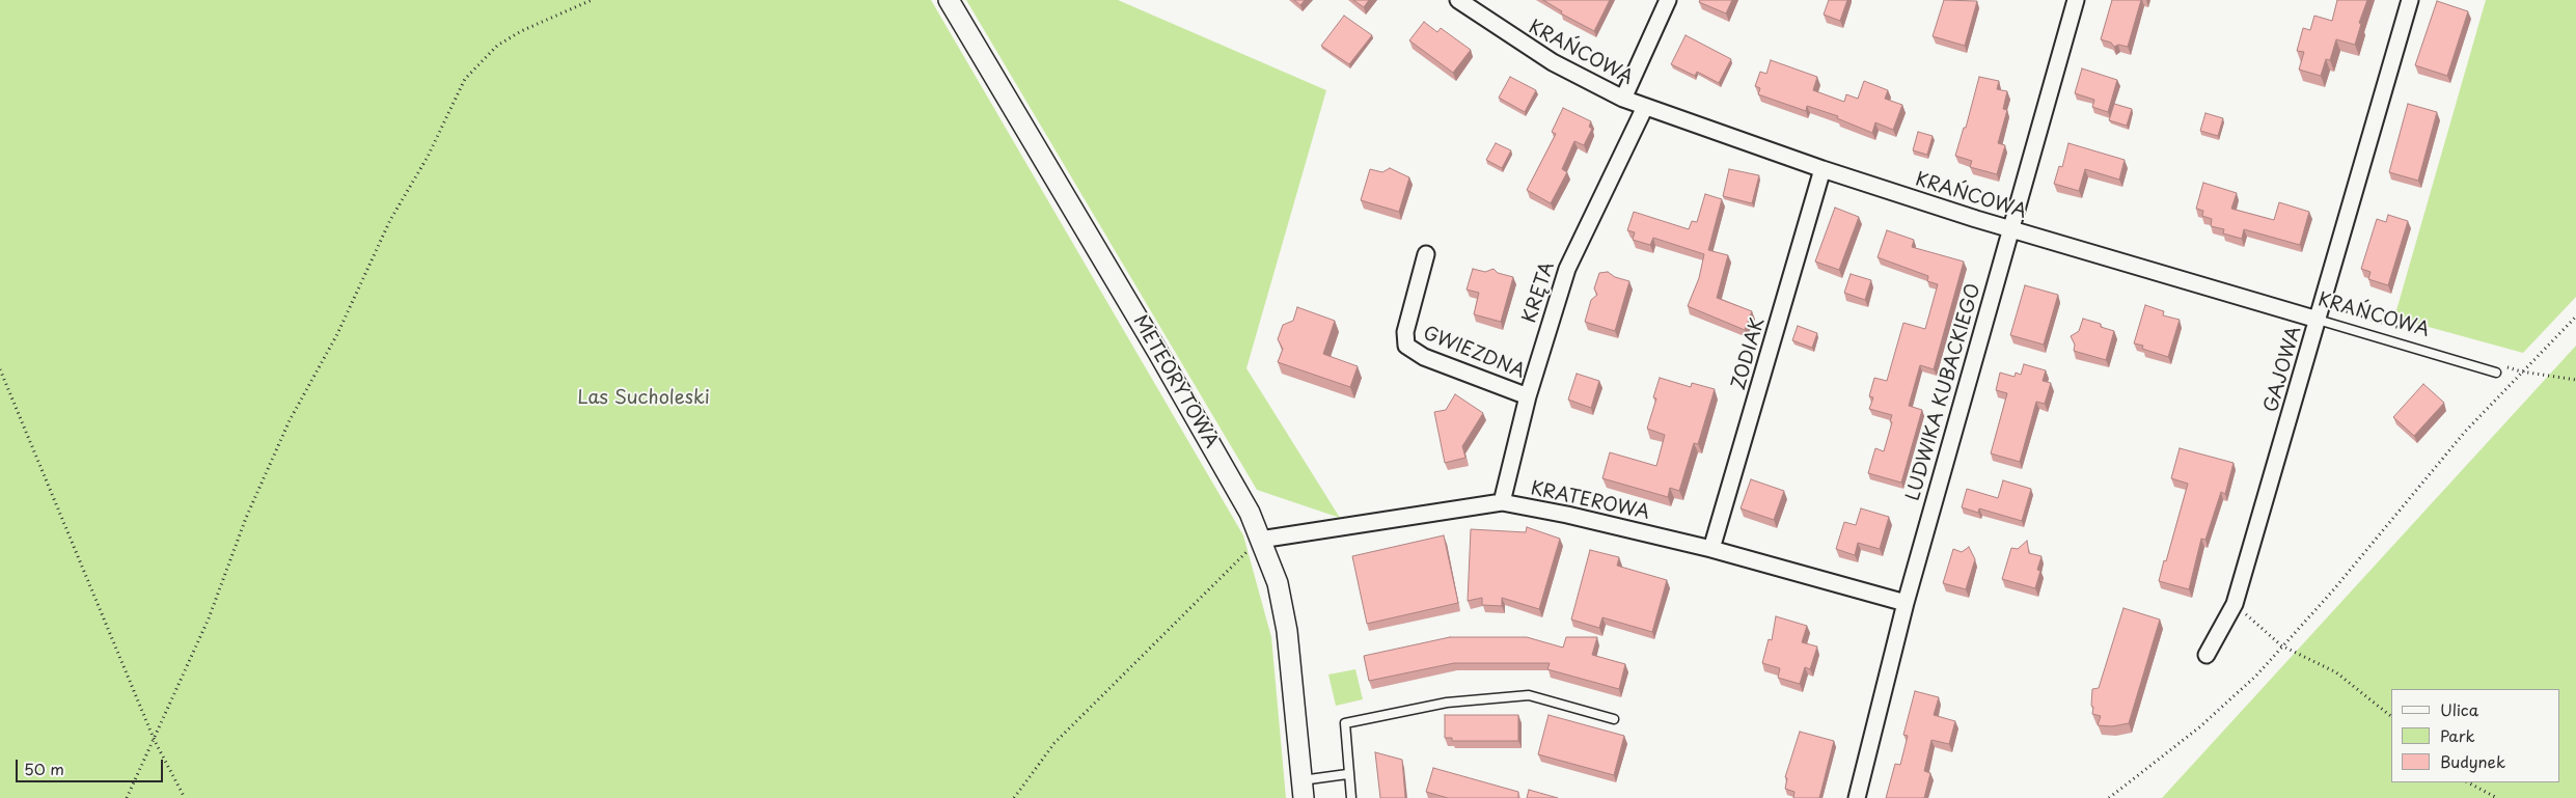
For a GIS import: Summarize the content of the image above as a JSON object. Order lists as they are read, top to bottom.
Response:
{
  "streets": {
    "street": [
      "KRAŃCOWA",
      "KRĘTA",
      "GWIEZDNA",
      "ZODIAK",
      "GAJOWA",
      "METEORYTOWA",
      "LUDWIKA KUBACKIEGO",
      "KRATEROWA"
    ]
  },
  "crossings": [
    ["KRAŃCOWA", "KRĘTA"],
    ["KRAŃCOWA", "ZODIAK"],
    ["KRAŃCOWA", "GAJOWA"],
    ["KRAŃCOWA", "LUDWIKA KUBACKIEGO"],
    ["KRĘTA", "GWIEZDNA"],
    ["KRĘTA", "KRATEROWA"],
    ["ZODIAK", "KRATEROWA"],
    ["METEORYTOWA", "KRATEROWA"],
    ["LUDWIKA KUBACKIEGO", "KRATEROWA"]
  ],
  "parks": ["Las Sucholeski"],
  "legend": ["Ulica", "Park", "Budynek"],
  "scale_bar": "50 m"
}
